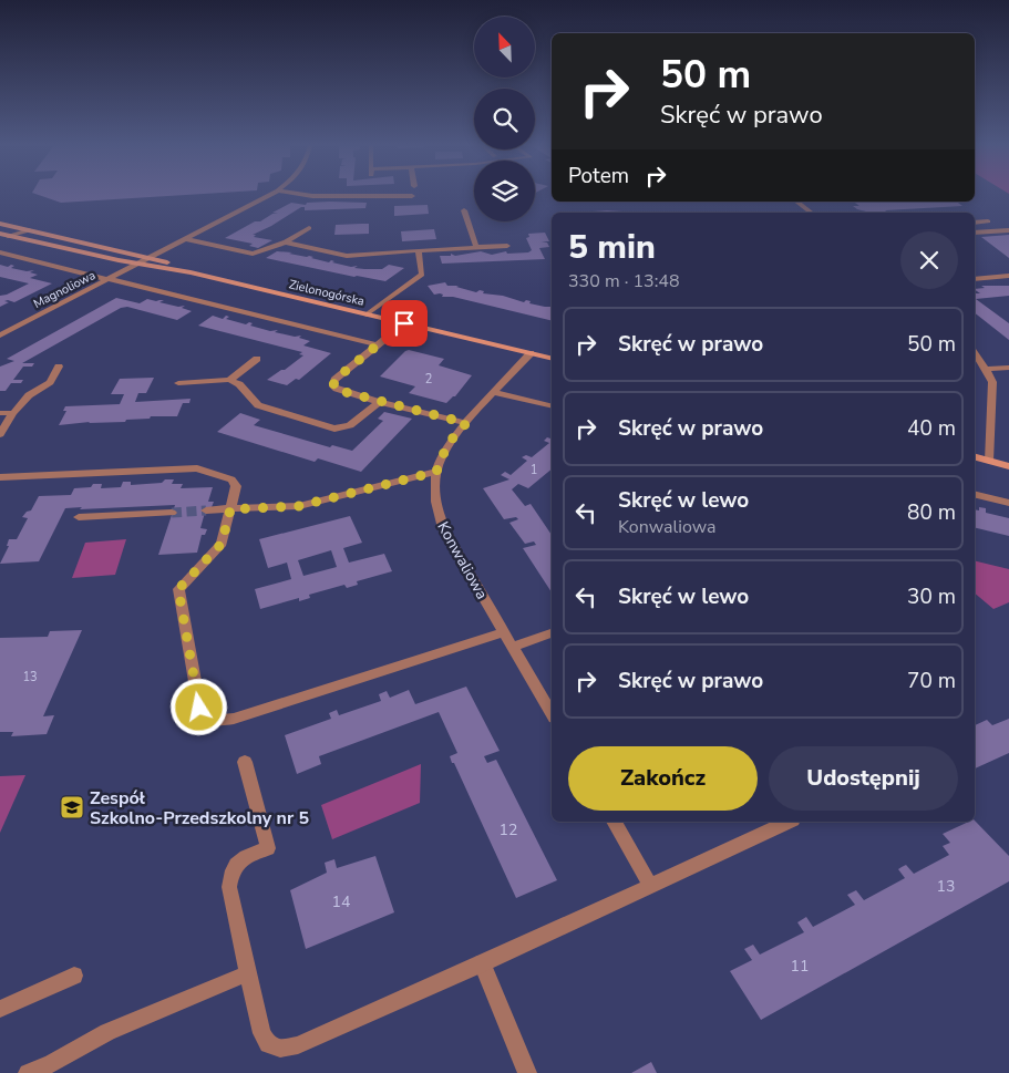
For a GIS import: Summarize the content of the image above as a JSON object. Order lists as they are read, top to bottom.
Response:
{
  "streets": {
    "street": ["Magnoliowa", "Zielonogórska", "Konwaliowa"]
  },
  "crossings": [
    ["Magnoliowa", "Zielonogórska"],
    ["Zielonogórska", "Konwaliowa"]
  ],
  "places": {
    "school or university": ["Zespół Szkolno-Przedszkolny nr 5"]
  },
  "house_numbers": [
    "2",
    "1",
    "13",
    "12",
    "13",
    "14",
    "11"
  ],
  "north": "top left",
  "page": {
    "turn": ["50 m", "Skręć w prawo"],
    "then": "Potem",
    "heading": ["5 min", "330 m · 13:48"],
    "list": [
      {
        "name": "Skręć w prawo",
        "value": "50 m"
      },
      {
        "name": "Skręć w prawo",
        "value": "40 m"
      },
      {
        "name": "Skręć w lewo",
        "note": "Konwaliowa",
        "value": "80 m"
      },
      {
        "name": "Skręć w lewo",
        "value": "30 m"
      },
      {
        "name": "Skręć w prawo",
        "value": "70 m"
      }
    ],
    "buttons": ["Zakończ", "Udostępnij"]
  }
}
